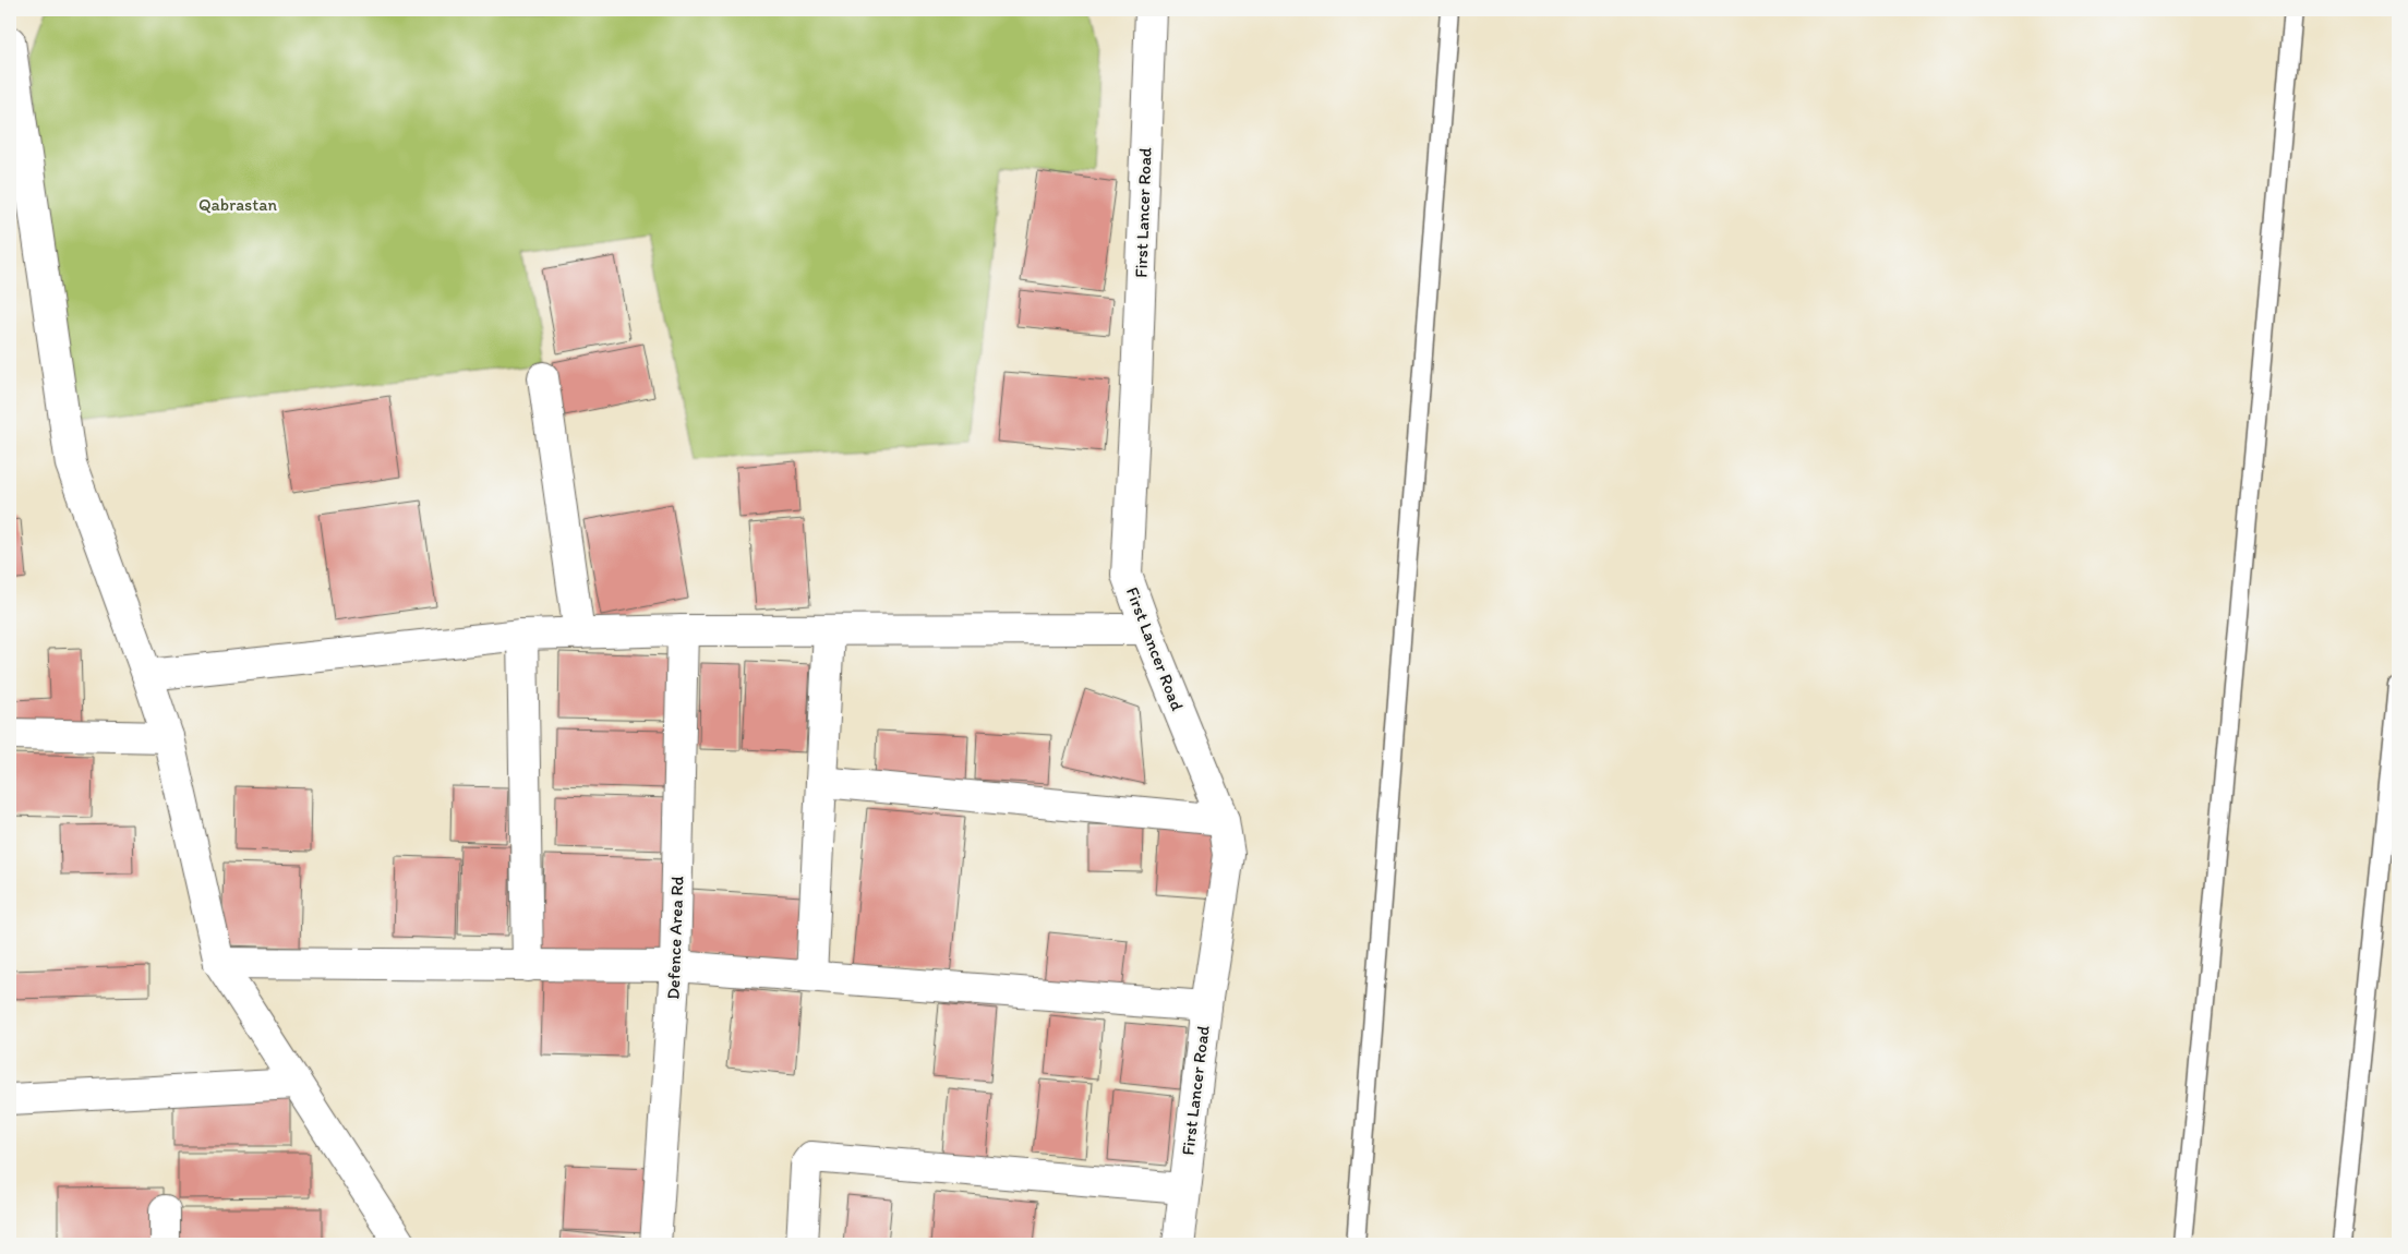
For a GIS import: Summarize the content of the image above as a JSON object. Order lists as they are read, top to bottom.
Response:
{
  "streets": {
    "street": ["First Lancer Road", "Defence Area Rd"]
  },
  "parks": ["Qabrastan"]
}
